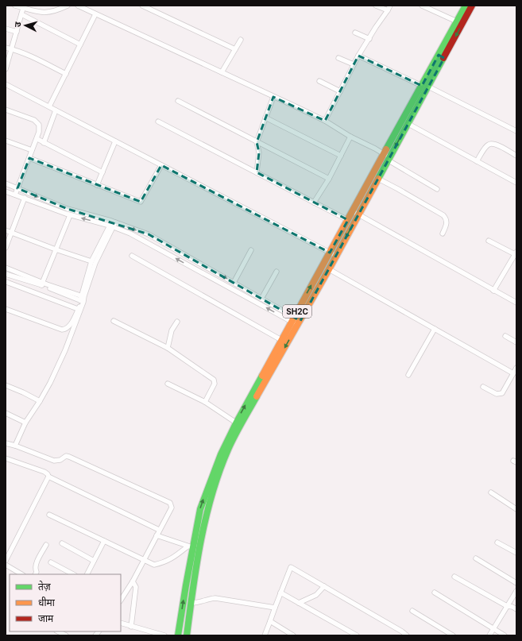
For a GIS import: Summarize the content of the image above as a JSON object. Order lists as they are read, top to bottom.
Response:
{
  "streets": {
    "main road": ["SH2C"]
  },
  "legend": ["तेज़", "धीमा", "जाम"],
  "north": "left"
}
